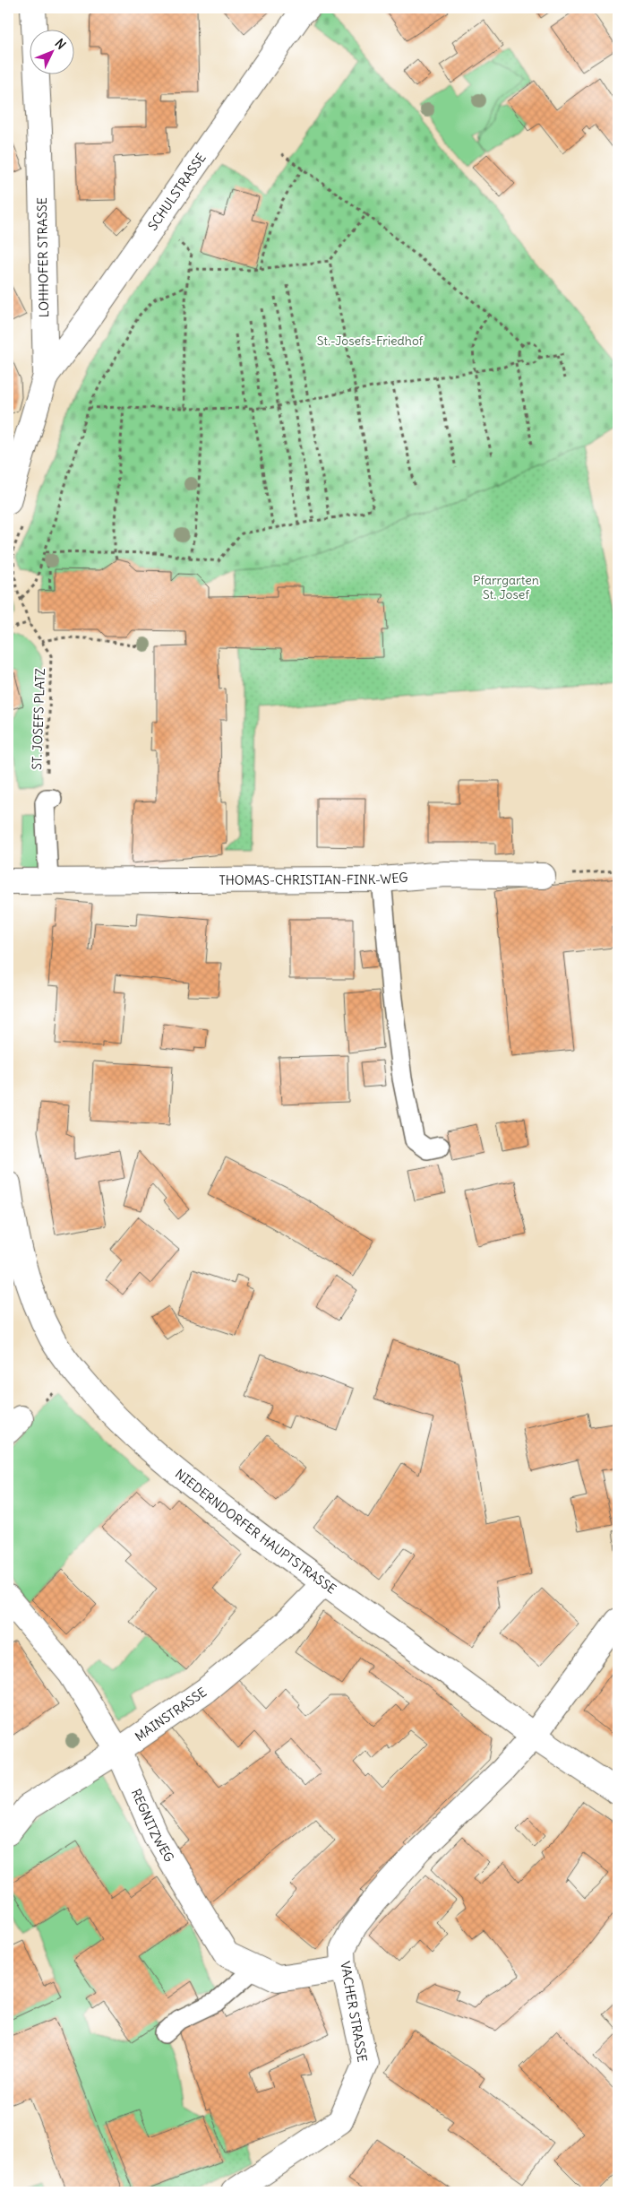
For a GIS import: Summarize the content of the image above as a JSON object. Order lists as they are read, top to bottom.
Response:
{
  "streets": {
    "street": [
      "SCHULSTRASSE",
      "LOHHOFER STRASSE",
      "THOMAS-CHRISTIAN-FINK-WEG",
      "NIEDERNDORFER HAUPTSTRASSE",
      "MAINSTRASSE",
      "REGNITZWEG",
      "VACHER STRASSE"
    ],
    "path": ["ST. JOSEFS PLATZ"]
  },
  "crossings": [
    ["SCHULSTRASSE", "LOHHOFER STRASSE"],
    ["NIEDERNDORFER HAUPTSTRASSE", "MAINSTRASSE"],
    ["NIEDERNDORFER HAUPTSTRASSE", "VACHER STRASSE"],
    ["MAINSTRASSE", "REGNITZWEG"],
    ["REGNITZWEG", "VACHER STRASSE"]
  ],
  "parks": ["St.-Josefs-Friedhof", "Pfarrgarten St. Josef"],
  "north": "top right"
}
